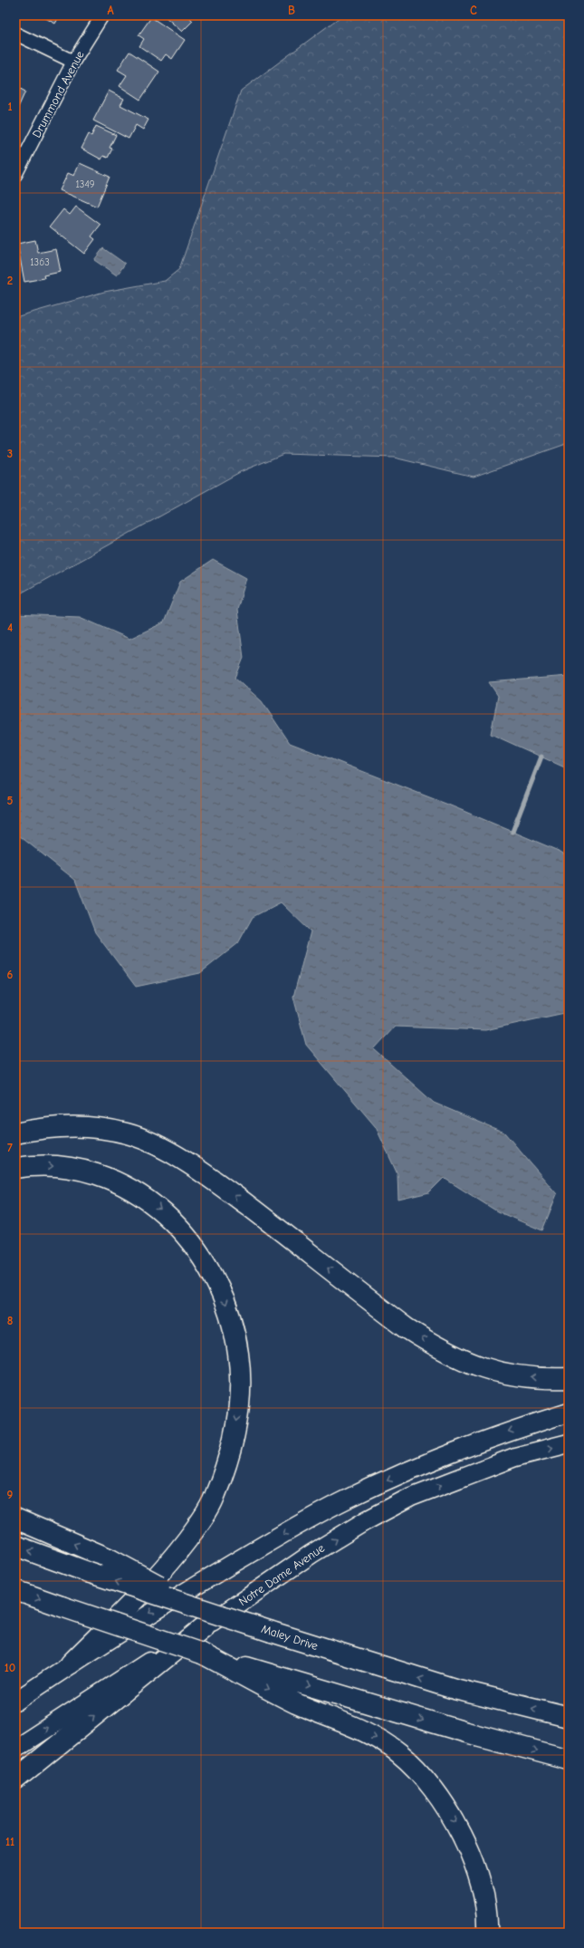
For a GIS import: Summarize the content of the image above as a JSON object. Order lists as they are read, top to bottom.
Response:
{
  "streets": {
    "highway": ["Maley Drive"],
    "main road": ["Notre Dame Avenue"],
    "street": ["Drummond Avenue"]
  },
  "crossings": [
    ["Notre Dame Avenue", "Maley Drive"]
  ],
  "house_numbers": ["1349", "1363"],
  "grid": {
    "columns": ["A", "B", "C"],
    "rows": [
      "1",
      "2",
      "3",
      "4",
      "5",
      "6",
      "7",
      "8",
      "9",
      "10",
      "11"
    ]
  }
}
